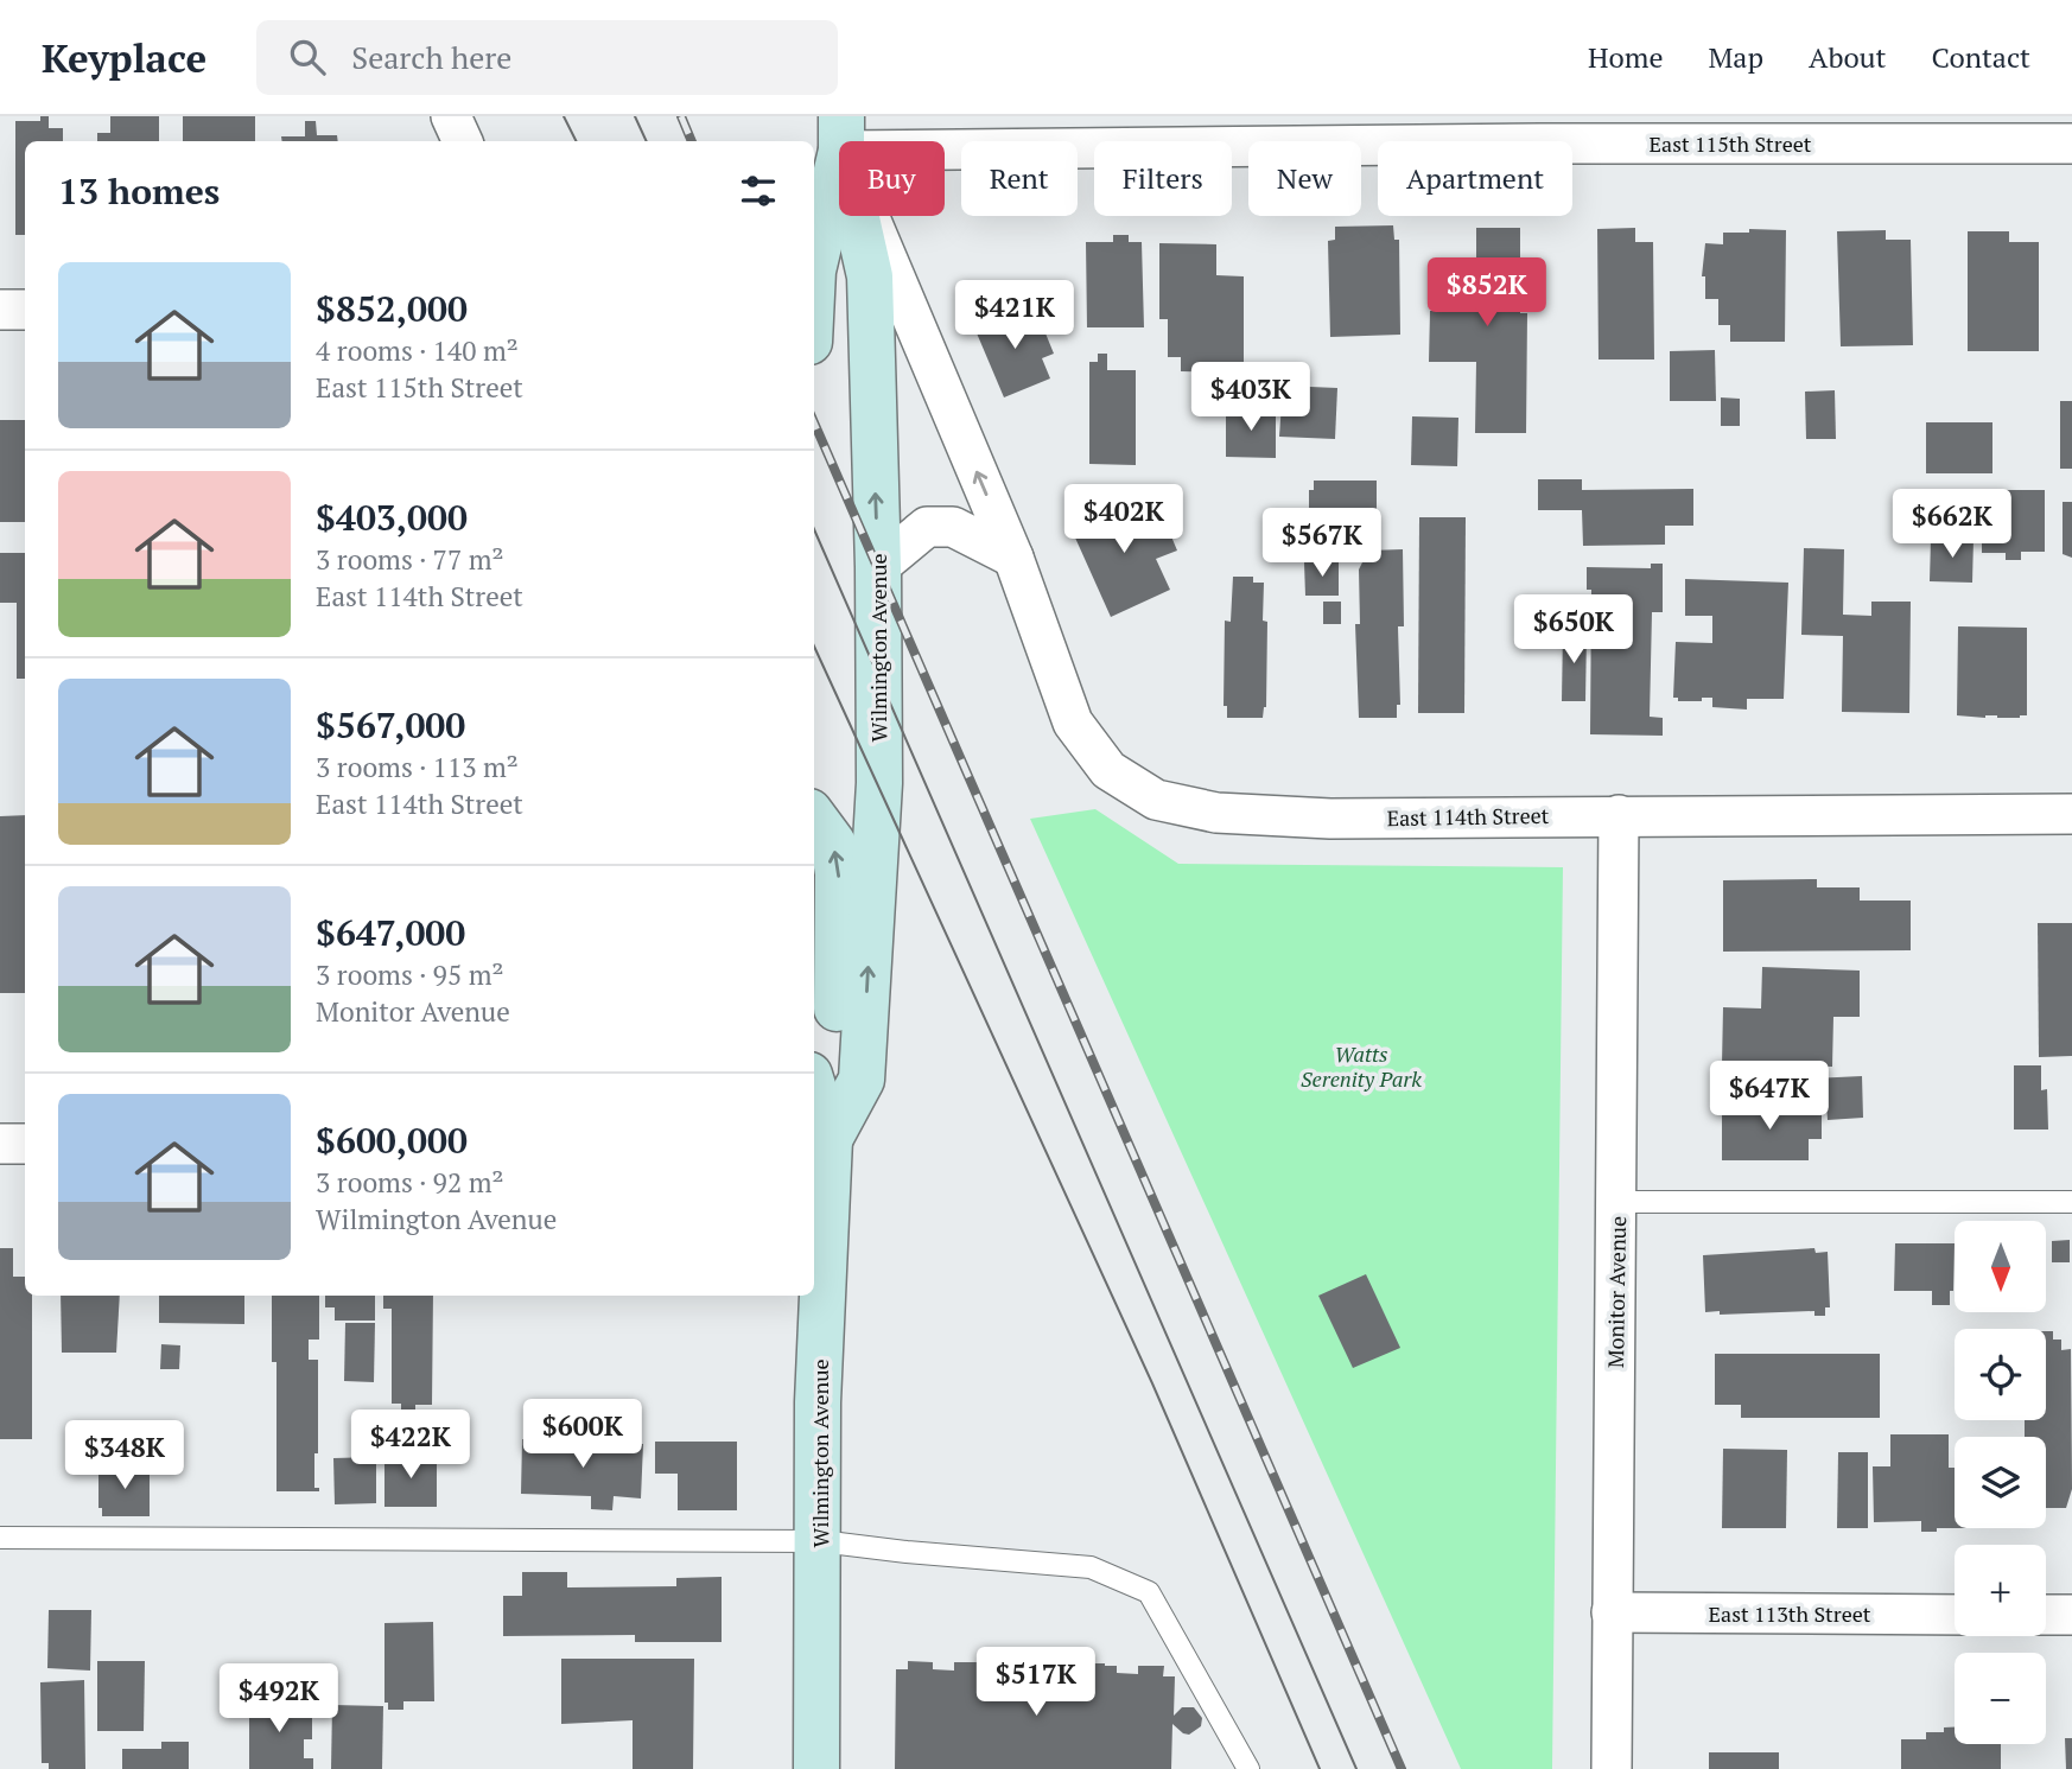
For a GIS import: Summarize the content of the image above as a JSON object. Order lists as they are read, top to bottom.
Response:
{
  "streets": {
    "main road": ["Wilmington Avenue"],
    "street": [
      "East 115th Street",
      "East 114th Street",
      "Monitor Avenue",
      "East 113th Street"
    ]
  },
  "crossings": [
    ["East 115th Street", "Wilmington Avenue"],
    ["East 115th Street", "East 114th Street"],
    ["Wilmington Avenue", "East 114th Street"],
    ["East 114th Street", "Monitor Avenue"],
    ["Monitor Avenue", "East 113th Street"]
  ],
  "parks": ["Watts Serenity Park"],
  "north": "bottom",
  "page": {
    "header": "Keyplace",
    "search": "Search here",
    "nav": [
      "Home",
      "Map",
      "About",
      "Contact"
    ],
    "chip": [
      "Buy",
      "Rent",
      "Filters",
      "New",
      "Apartment"
    ],
    "heading": "13 homes",
    "list": [
      {
        "name": "$852,000",
        "note": "4 rooms · 140 m² · East 115th Street"
      },
      {
        "name": "$403,000",
        "note": "3 rooms · 77 m² · East 114th Street"
      },
      {
        "name": "$567,000",
        "note": "3 rooms · 113 m² · East 114th Street"
      },
      {
        "name": "$647,000",
        "note": "3 rooms · 95 m² · Monitor Avenue"
      },
      {
        "name": "$600,000",
        "note": "3 rooms · 92 m² · Wilmington Avenue"
      }
    ],
    "price": [
      "$852K",
      "$421K",
      "$403K",
      "$402K",
      "$662K",
      "$567K",
      "$650K",
      "$647K",
      "$600K",
      "$422K",
      "$348K",
      "$517K",
      "$492K"
    ],
    "map_buttons": ["+", "−"]
  }
}
